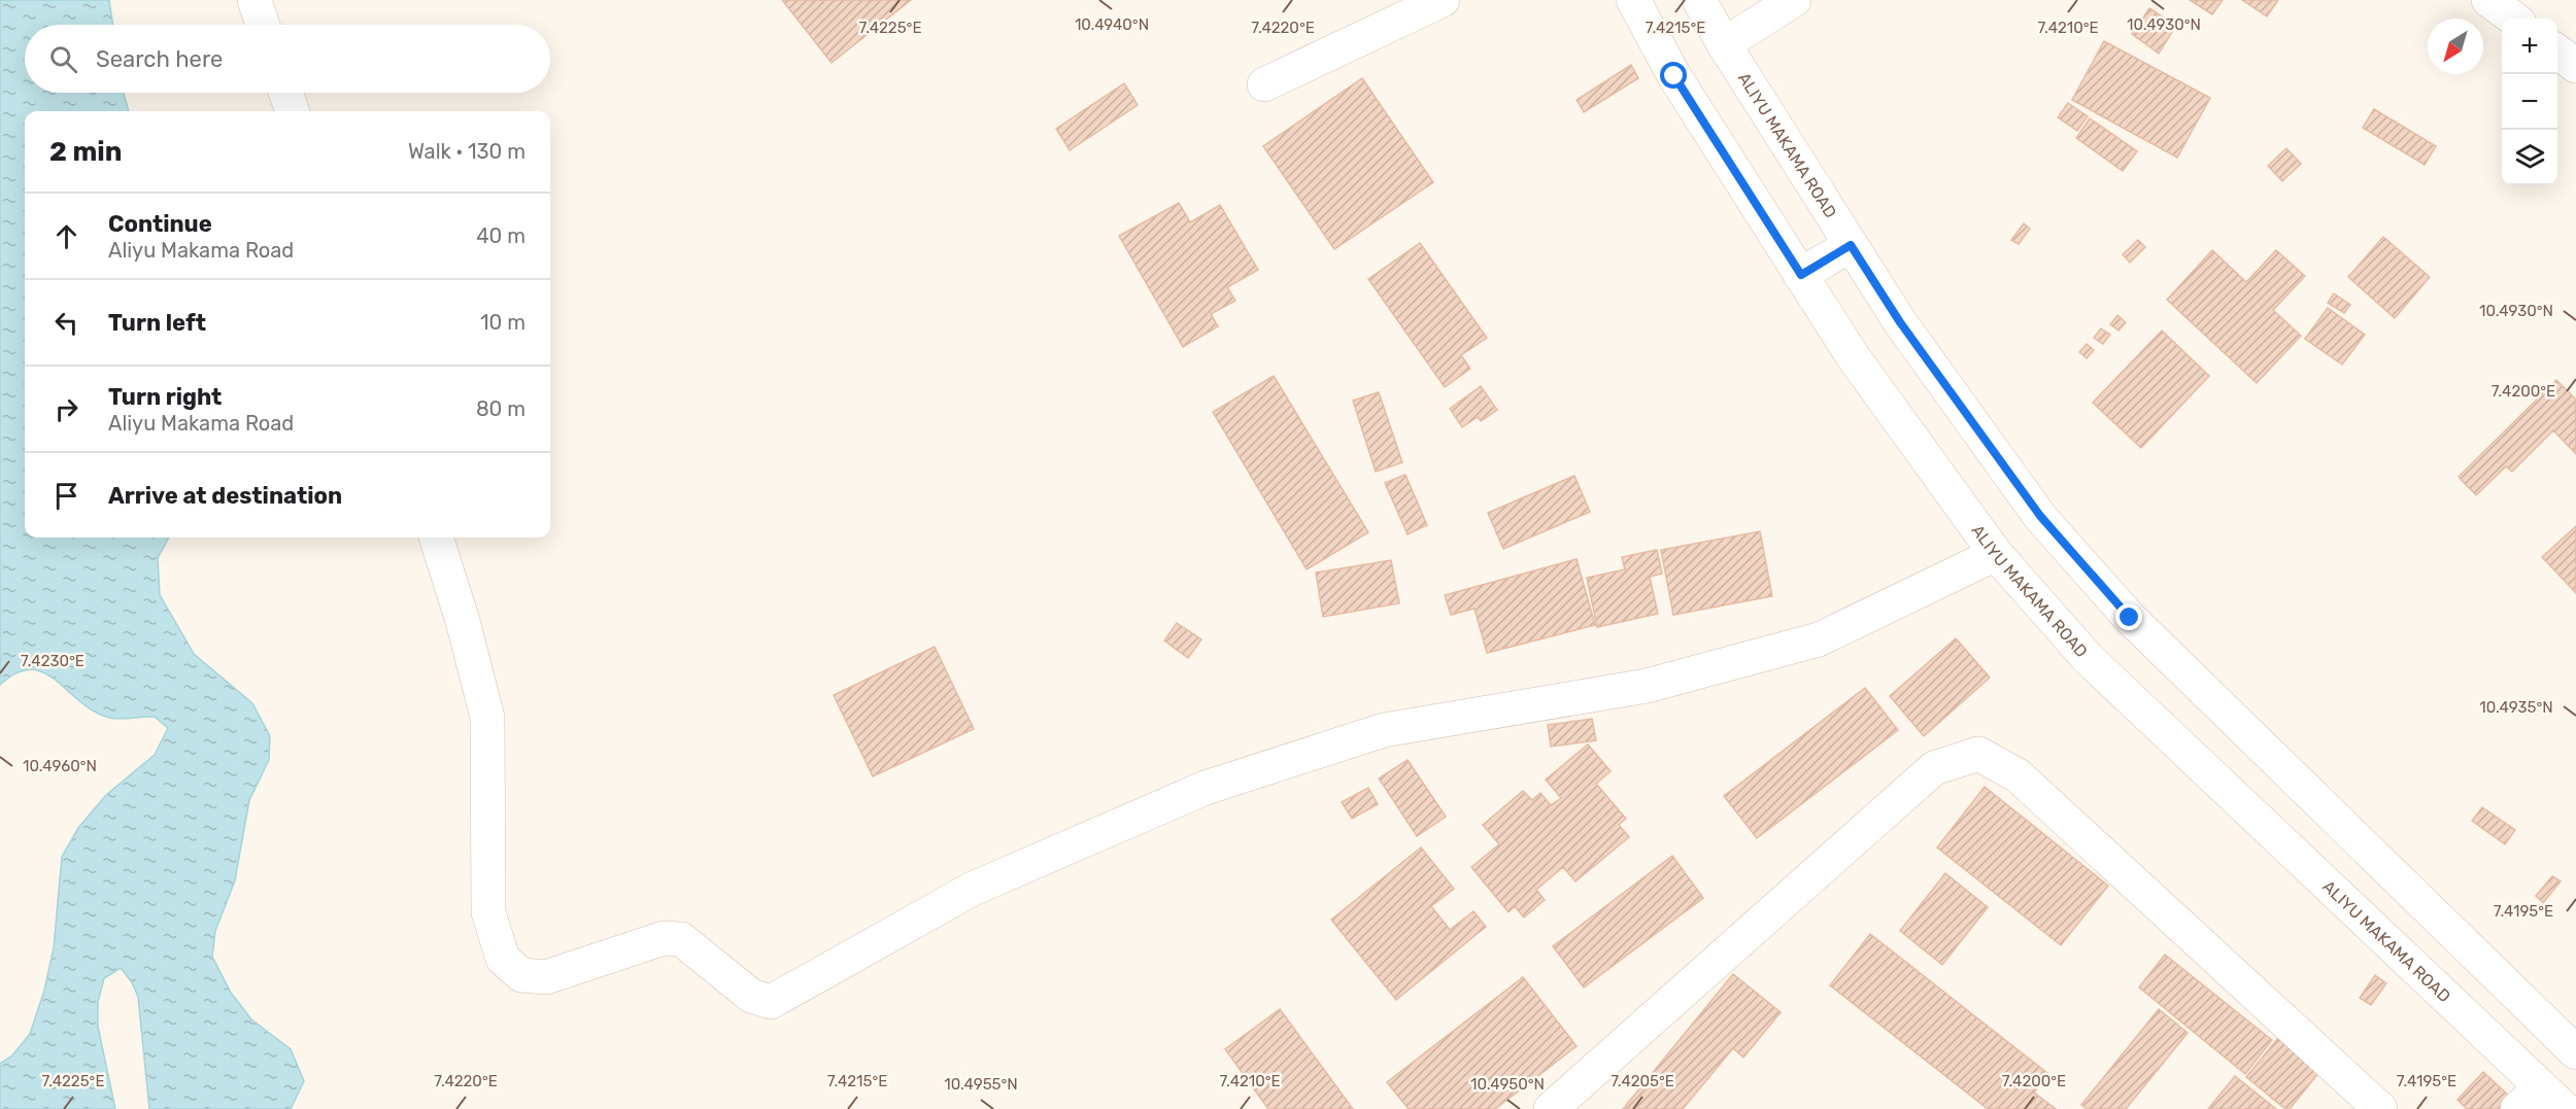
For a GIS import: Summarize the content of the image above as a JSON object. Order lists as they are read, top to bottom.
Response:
{
  "streets": {
    "street": ["ALIYU MAKAMA ROAD"]
  },
  "north": "bottom left",
  "page": {
    "map_buttons": ["+", "−"],
    "search": "Search here",
    "heading": ["2 min", "Walk · 130 m"],
    "list": [
      ["Continue", "Aliyu Makama Road", "40 m"],
      ["Turn left", "10 m"],
      ["Turn right", "Aliyu Makama Road", "80 m"],
      "Arrive at destination"
    ]
  },
  "coordinates": [
    "10.4940°N",
    "10.4930°N",
    "7.4225°E",
    "7.4220°E",
    "7.4215°E",
    "7.4210°E",
    "7.4200°E",
    "7.4230°E",
    "10.4935°N",
    "10.4960°N",
    "7.4195°E",
    "7.4205°E",
    "10.4955°N",
    "10.4950°N"
  ]
}
